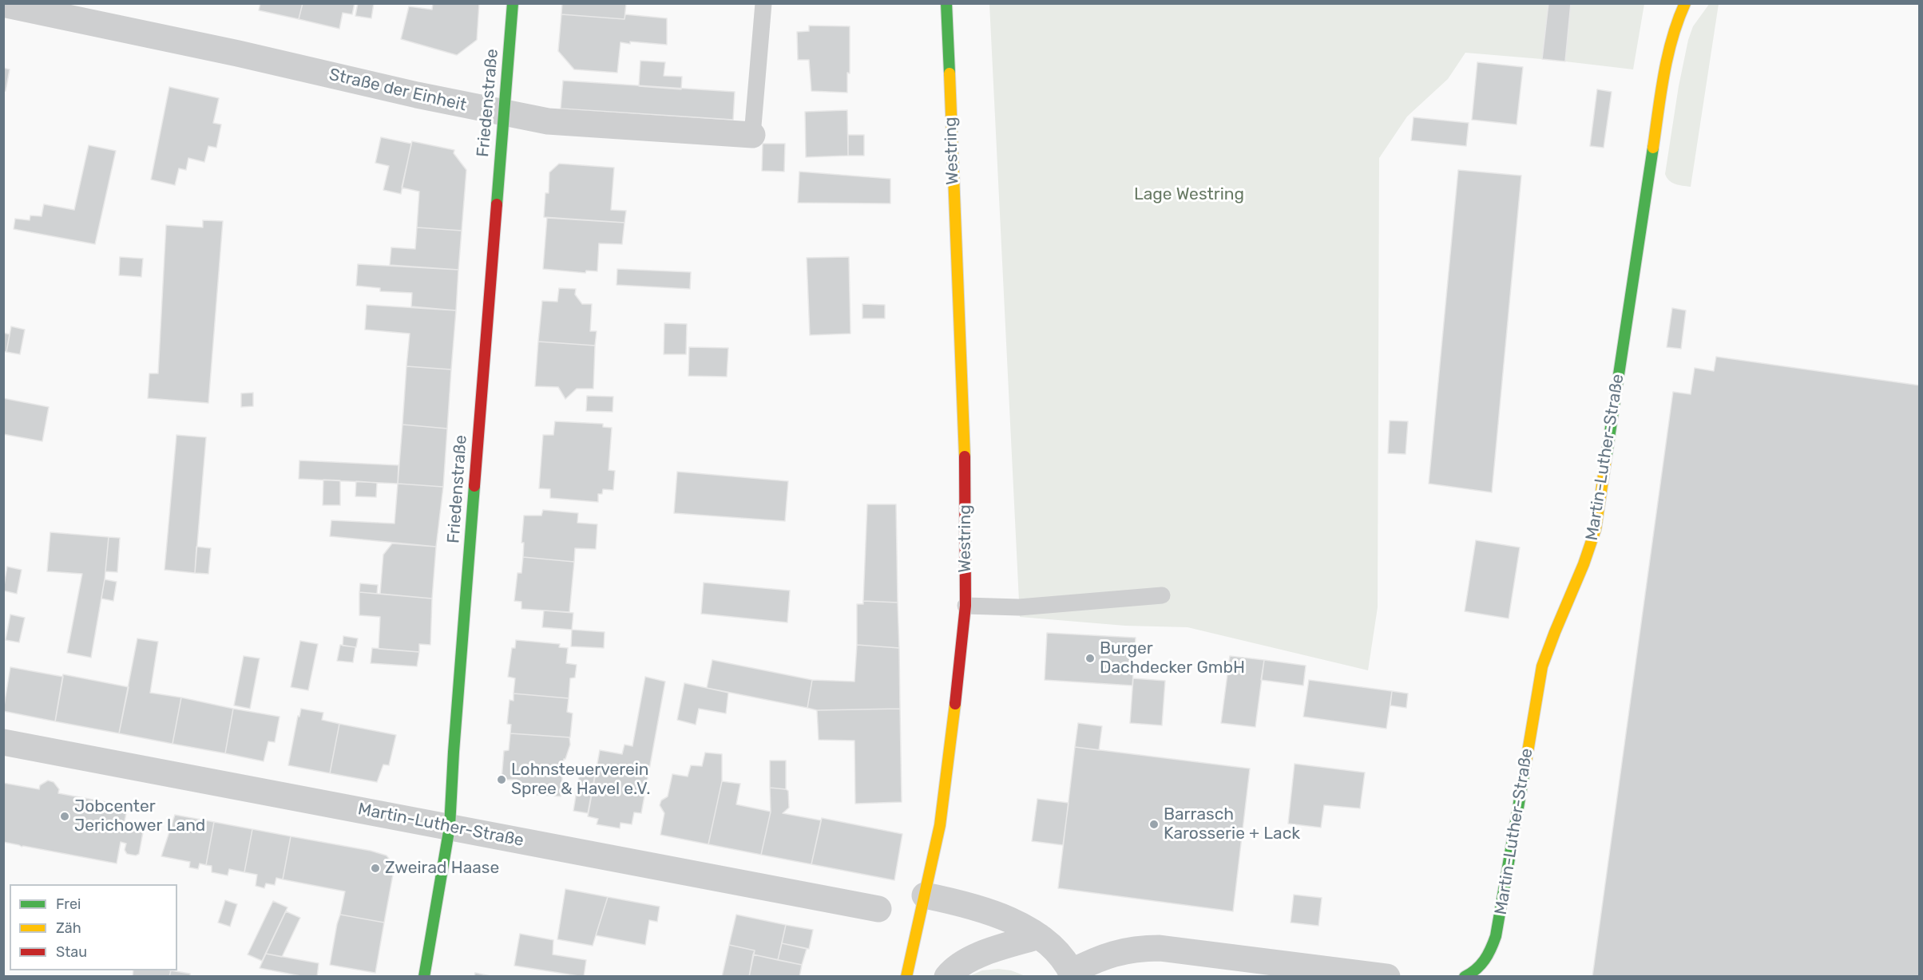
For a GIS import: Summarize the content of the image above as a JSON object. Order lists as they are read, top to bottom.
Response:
{
  "streets": {
    "street": [
      "Straße der Einheit",
      "Friedenstraße",
      "Westring",
      "Martin-Luther-Straße"
    ]
  },
  "crossings": [
    ["Straße der Einheit", "Friedenstraße"],
    ["Friedenstraße", "Martin-Luther-Straße"]
  ],
  "parks": ["Lage Westring"],
  "places": [
    "Burger Dachdecker GmbH",
    "Lohnsteuerverein Spree & Havel e.V.",
    "Jobcenter Jerichower Land",
    "Barrasch Karosserie + Lack",
    "Zweirad Haase"
  ],
  "legend": ["Frei", "Zäh", "Stau"]
}
